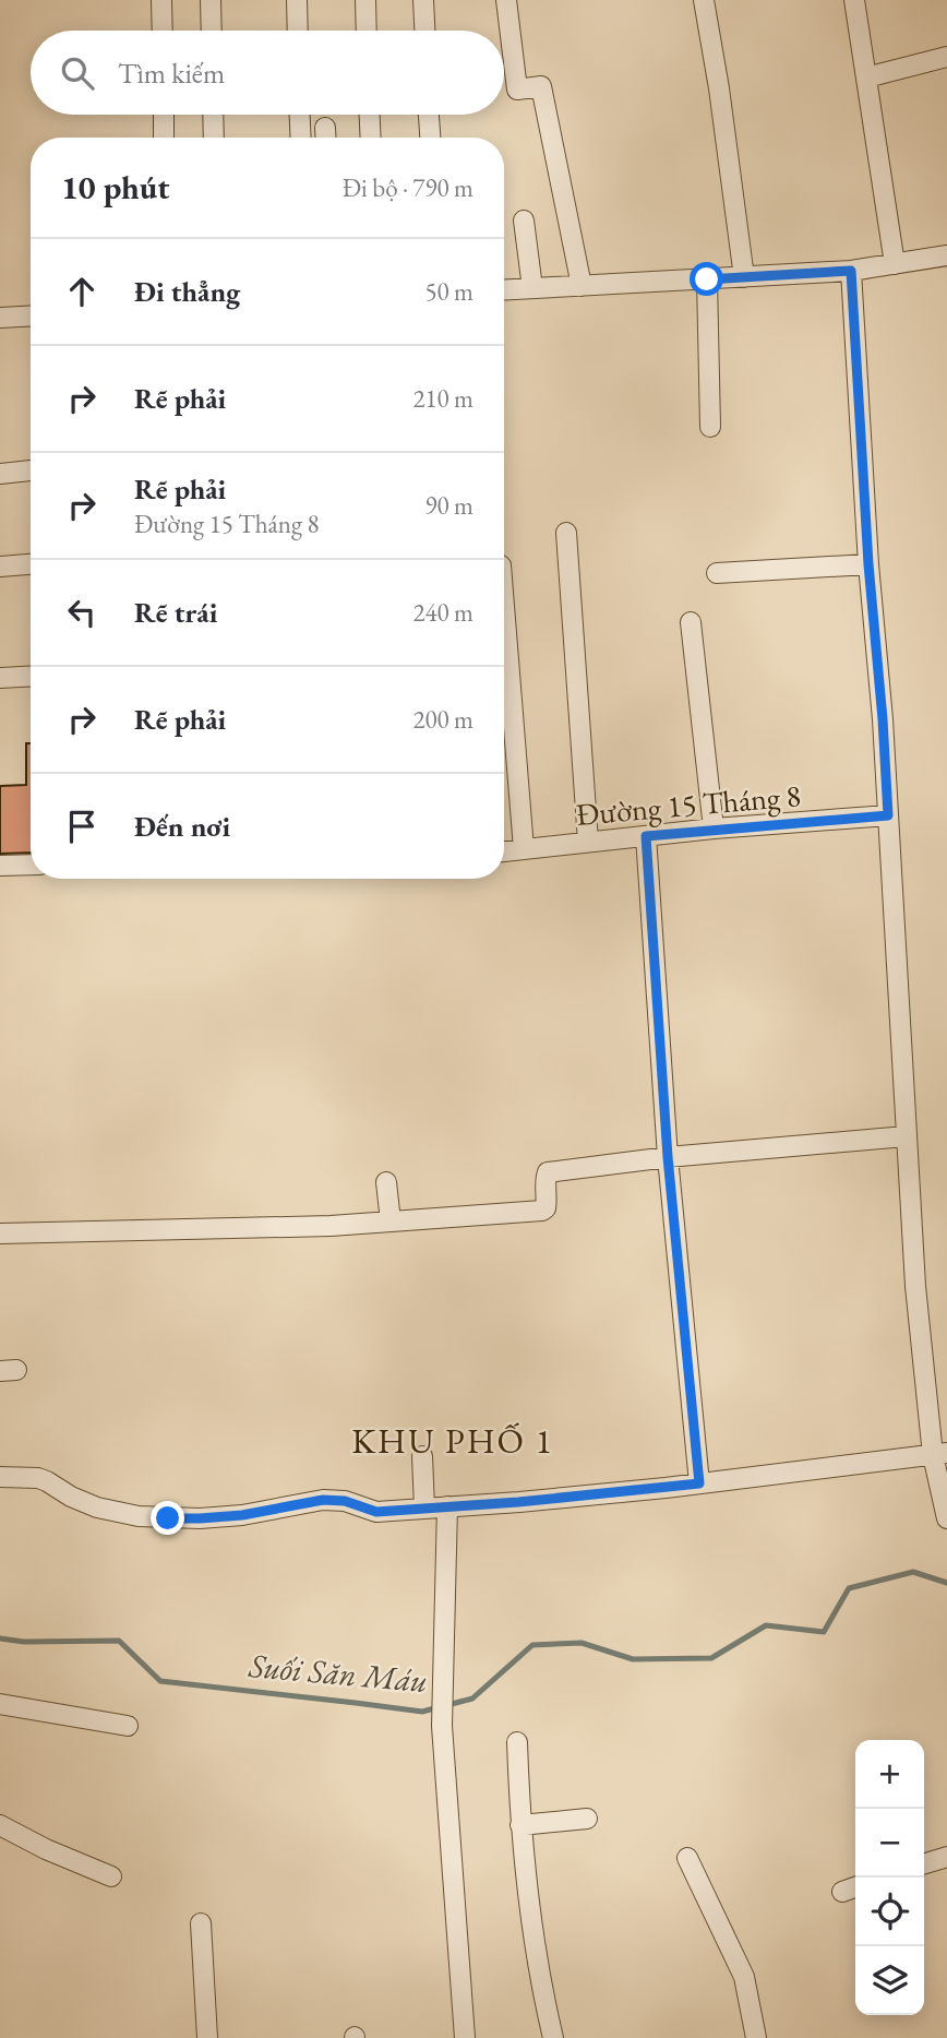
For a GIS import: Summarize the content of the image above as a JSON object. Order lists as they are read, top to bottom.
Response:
{
  "streets": {
    "street": ["Đường 15 Tháng 8"]
  },
  "districts": ["KHU PHỐ 1"],
  "water": ["Suối Săn Máu"],
  "page": {
    "search": "Tìm kiếm",
    "heading": ["10 phút", "Đi bộ · 790 m"],
    "list": [
      ["Đi thẳng", "50 m"],
      ["Rẽ phải", "210 m"],
      ["Rẽ phải", "Đường 15 Tháng 8", "90 m"],
      ["Rẽ trái", "240 m"],
      ["Rẽ phải", "200 m"],
      "Đến nơi"
    ],
    "map_buttons": ["+", "−"]
  }
}
